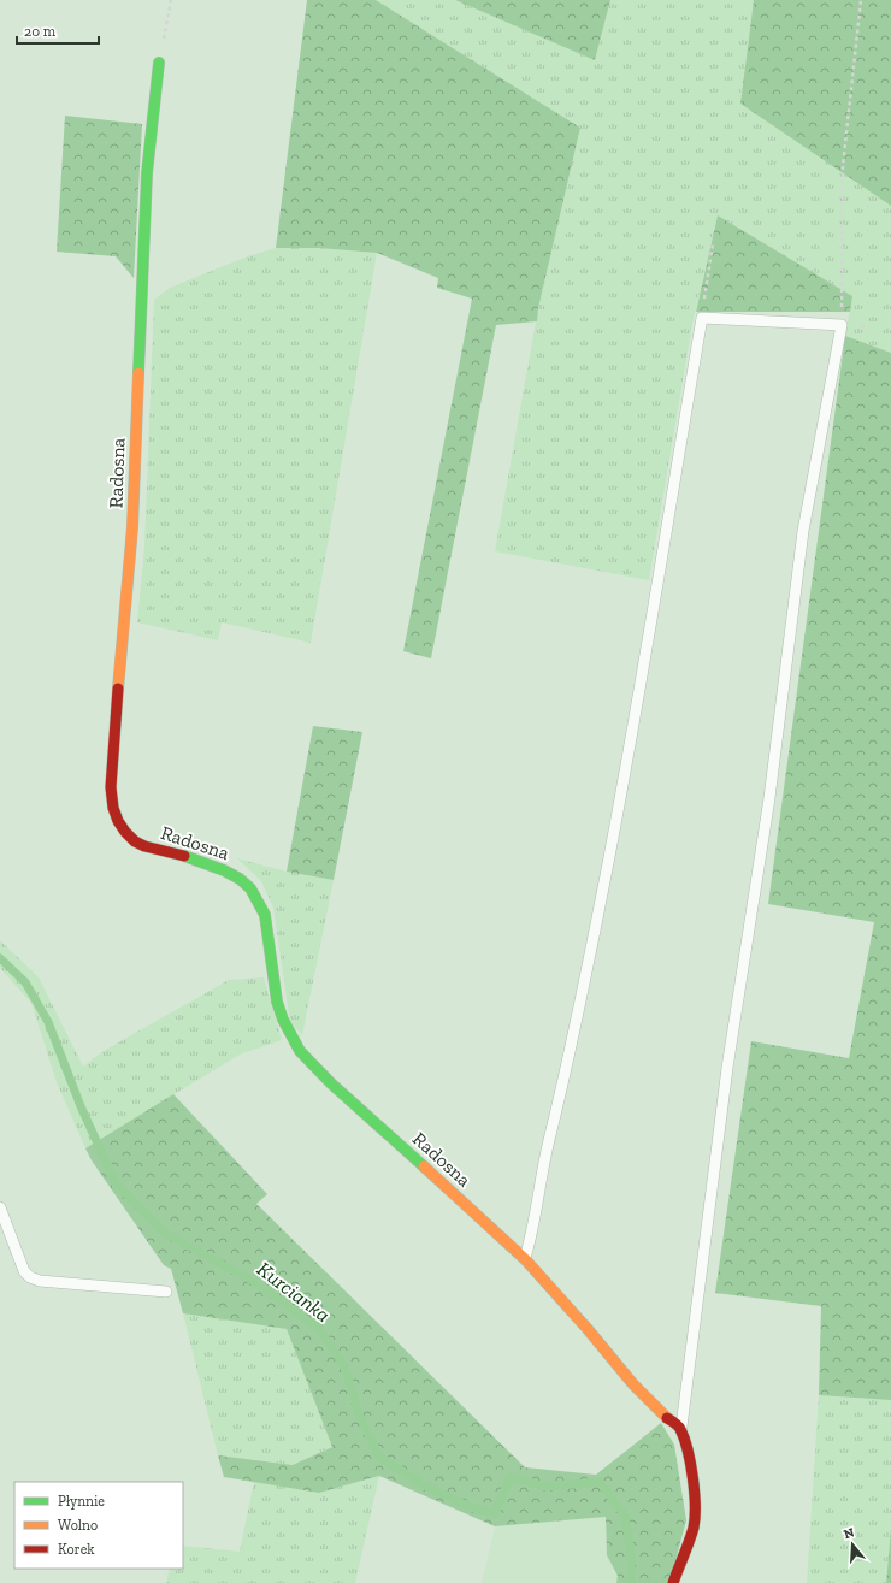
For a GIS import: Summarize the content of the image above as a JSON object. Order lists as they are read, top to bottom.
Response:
{
  "streets": {
    "street": ["Radosna"]
  },
  "water": ["Kurcianka"],
  "legend": ["Płynnie", "Wolno", "Korek"],
  "scale_bar": "20 m",
  "north": "top"
}
